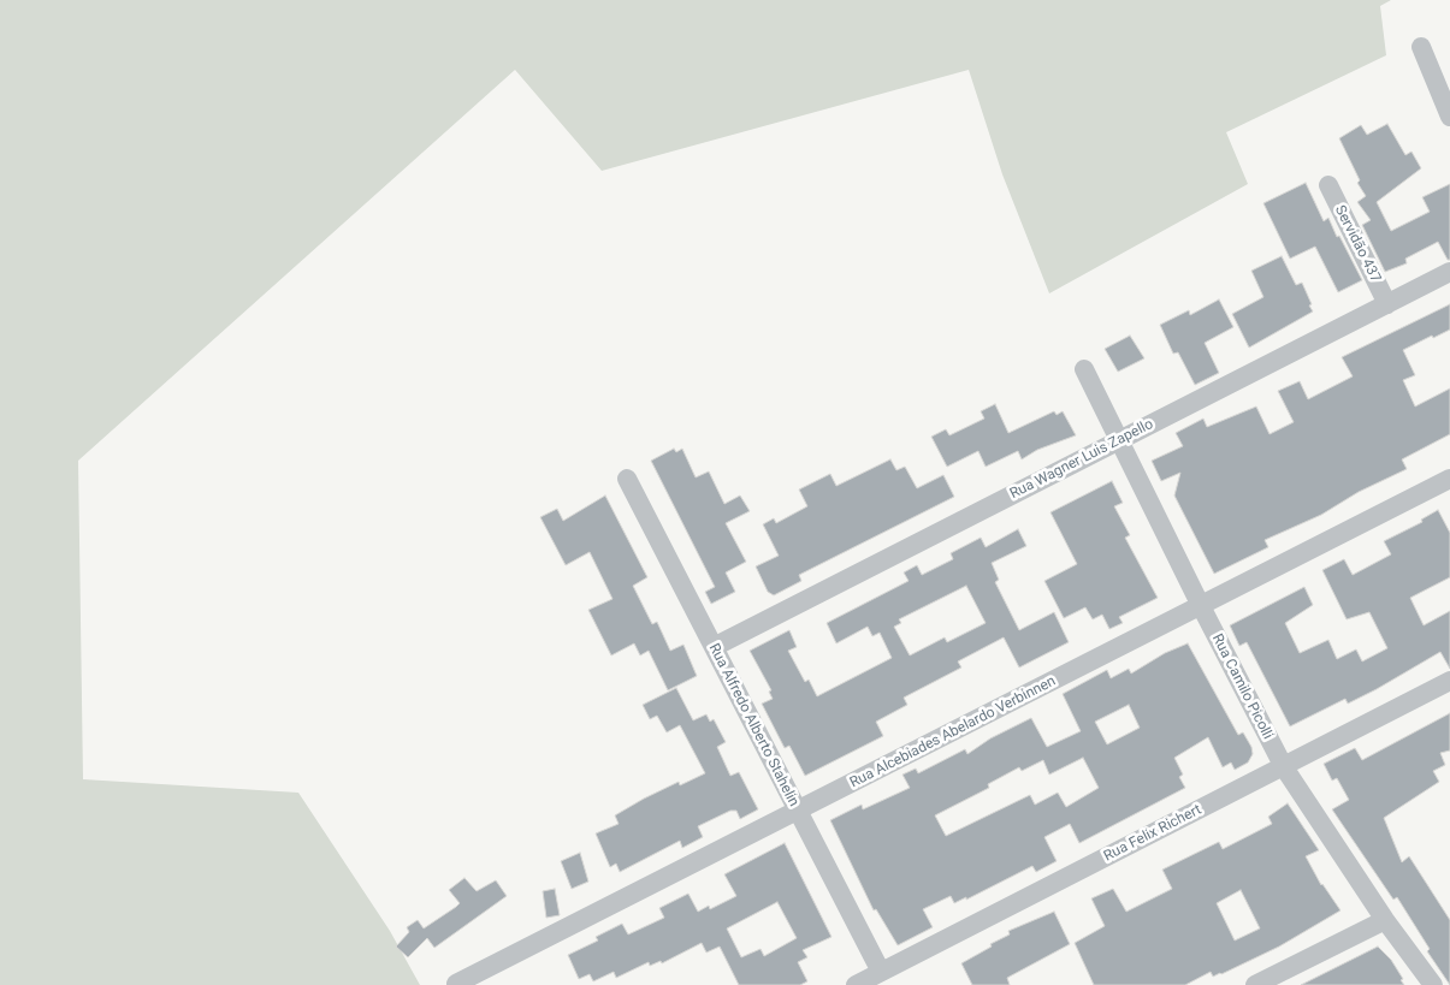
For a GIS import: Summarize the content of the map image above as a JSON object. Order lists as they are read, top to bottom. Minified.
{"streets":{"street":["Servidão 437","Rua Wagner Luis Zapello","Rua Camilo Picolli","Rua Alfredo Alberto Stahelin","Rua Alcebiades Abelardo Verbinnen","Rua Felix Richert"]},"crossings":[["Servidão 437","Rua Wagner Luis Zapello"],["Rua Wagner Luis Zapello","Rua Camilo Picolli"],["Rua Wagner Luis Zapello","Rua Alfredo Alberto Stahelin"],["Rua Camilo Picolli","Rua Alcebiades Abelardo Verbinnen"],["Rua Camilo Picolli","Rua Felix Richert"],["Rua Alfredo Alberto Stahelin","Rua Alcebiades Abelardo Verbinnen"],["Rua Alfredo Alberto Stahelin","Rua Felix Richert"]]}
